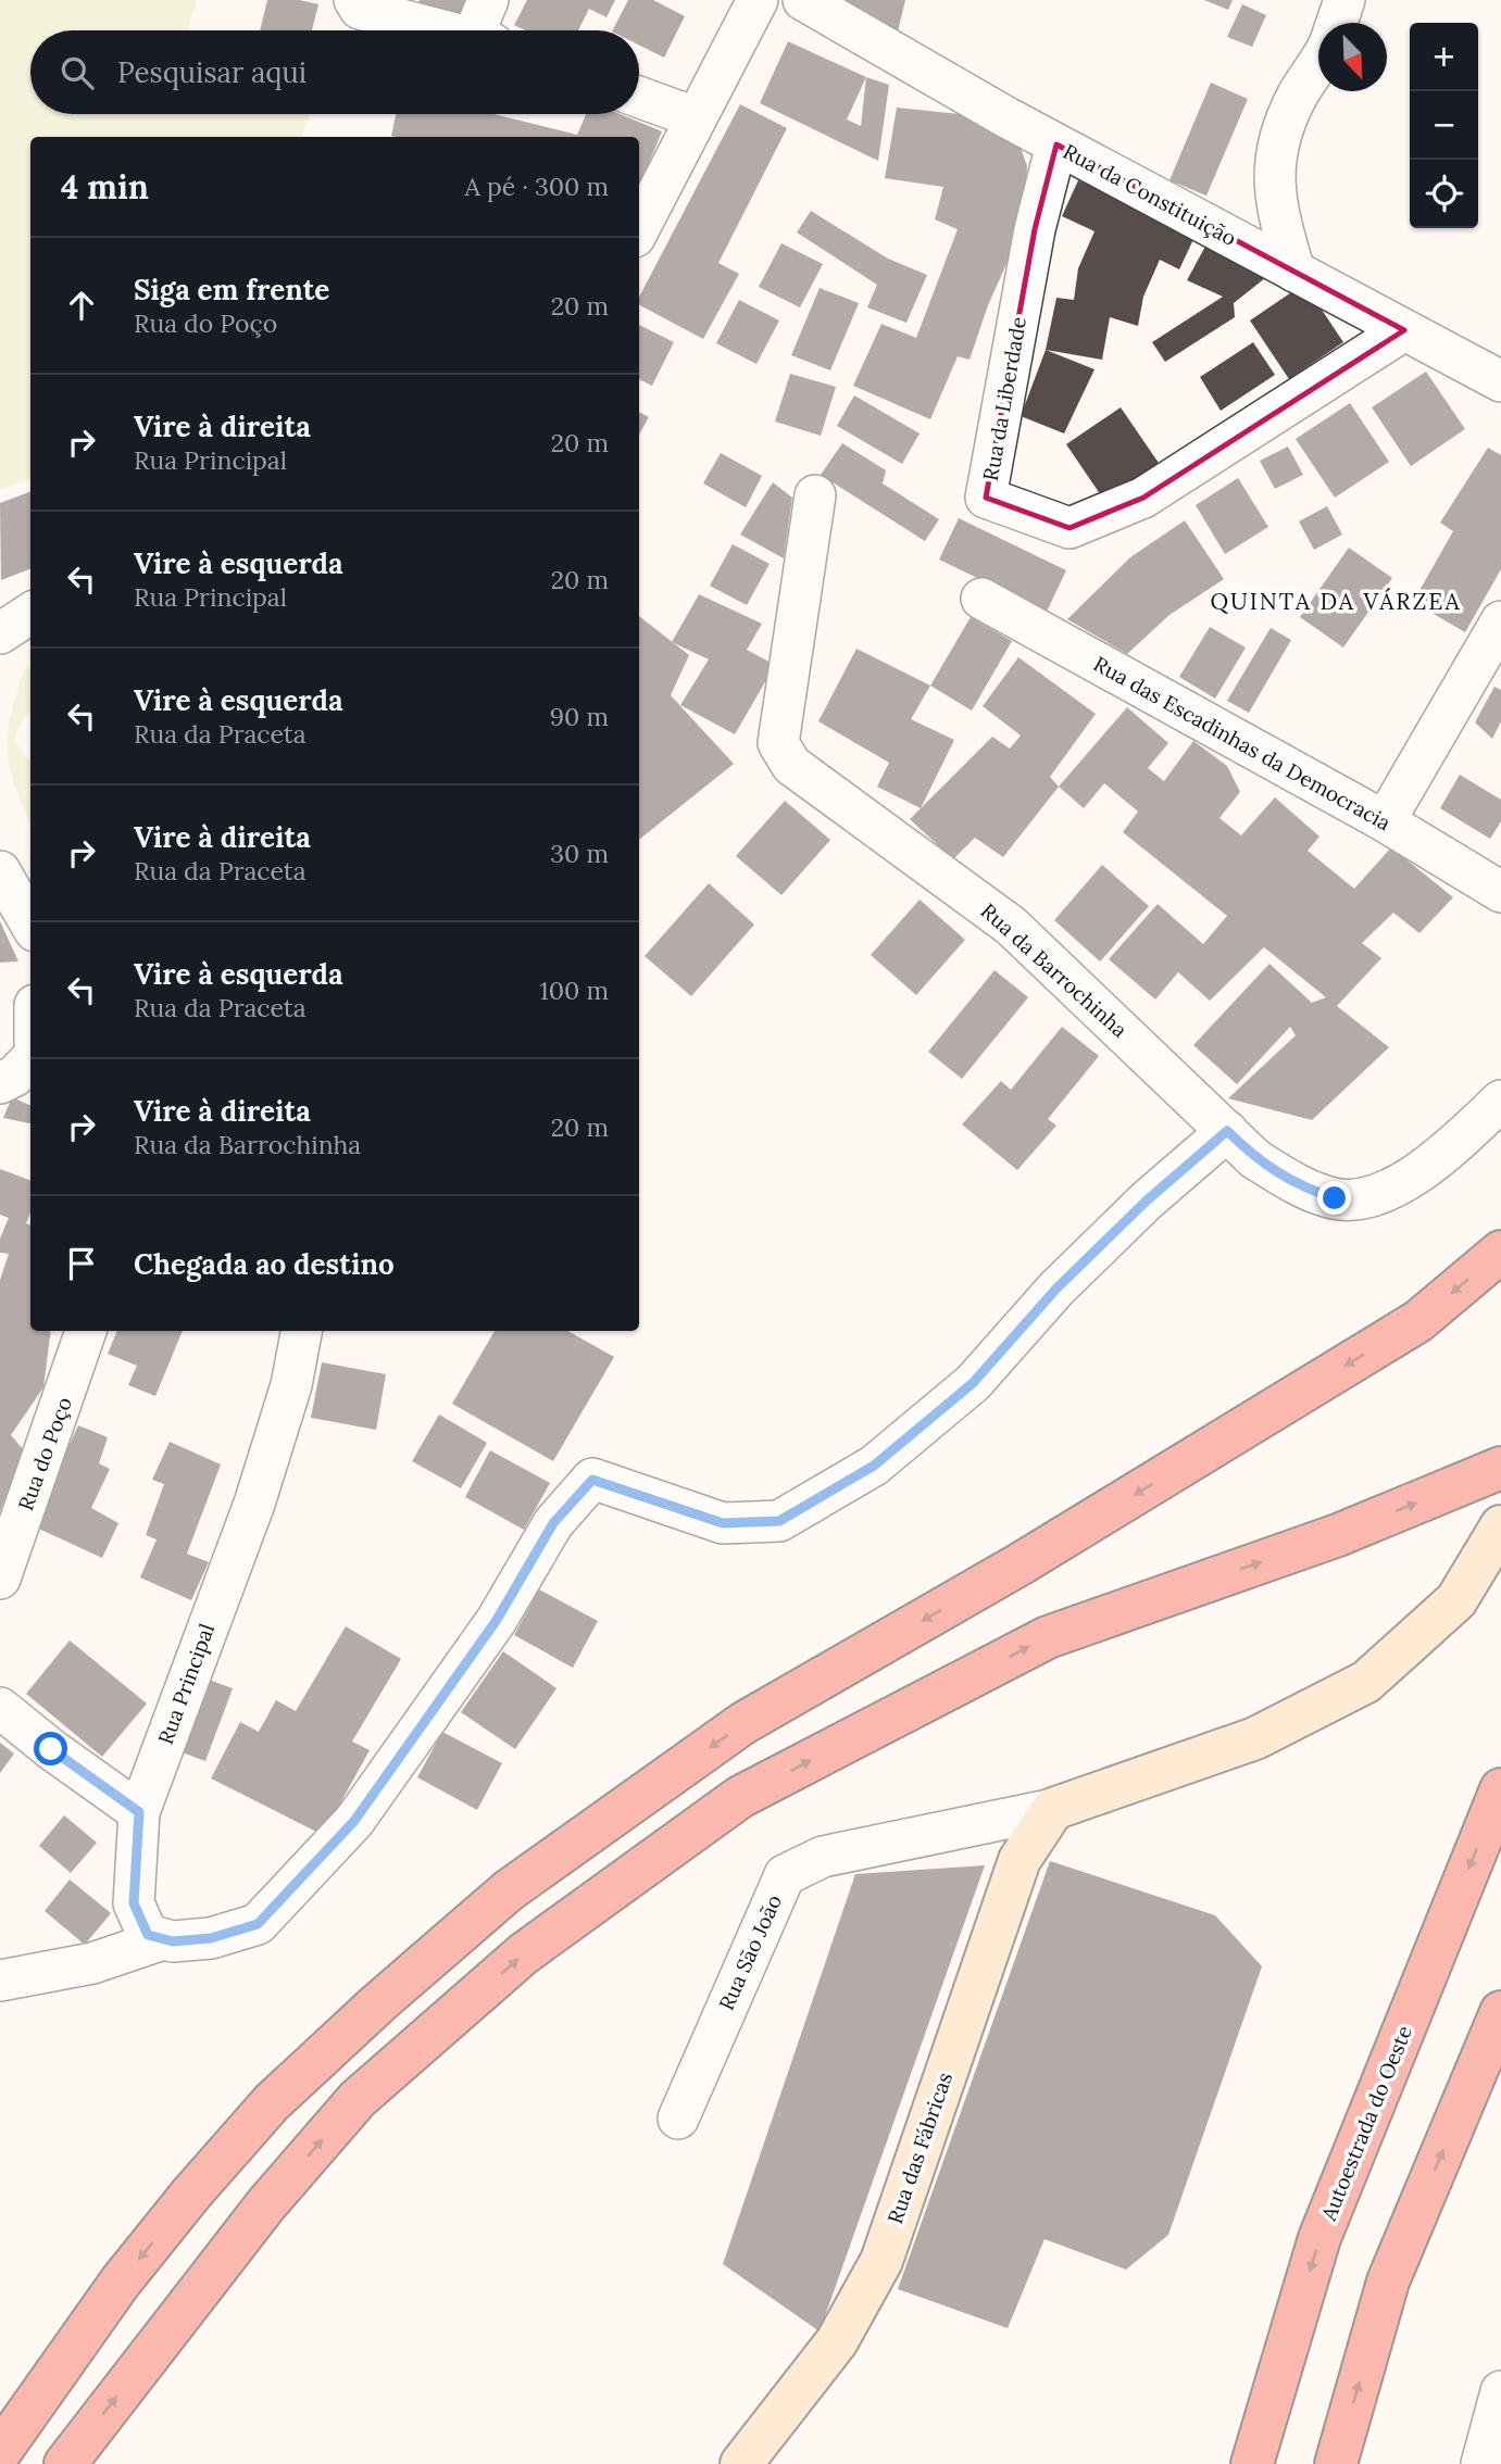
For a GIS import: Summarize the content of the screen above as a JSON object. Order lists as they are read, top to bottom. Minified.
{"streets":{"highway":["Autoestrada do Oeste"],"street":["Rua da Constituição","Rua da Liberdade","Rua das Escadinhas da Democracia","Rua da Barrochinha","Rua do Poço","Rua Principal","Rua São João","Rua das Fábricas"]},"crossings":[["Rua da Constituição","Rua da Liberdade"],["Rua São João","Rua das Fábricas"]],"districts":["QUINTA DA VÁRZEA"],"north":"bottom right","page":{"map_buttons":["+","−"],"search":"Pesquisar aqui","heading":["4 min","A pé · 300 m"],"list":[["Siga em frente","Rua do Poço","20 m"],["Vire à direita","Rua Principal","20 m"],["Vire à esquerda","Rua Principal","20 m"],["Vire à esquerda","Rua da Praceta","90 m"],["Vire à direita","Rua da Praceta","30 m"],["Vire à esquerda","Rua da Praceta","100 m"],["Vire à direita","Rua da Barrochinha","20 m"],"Chegada ao destino"]}}
